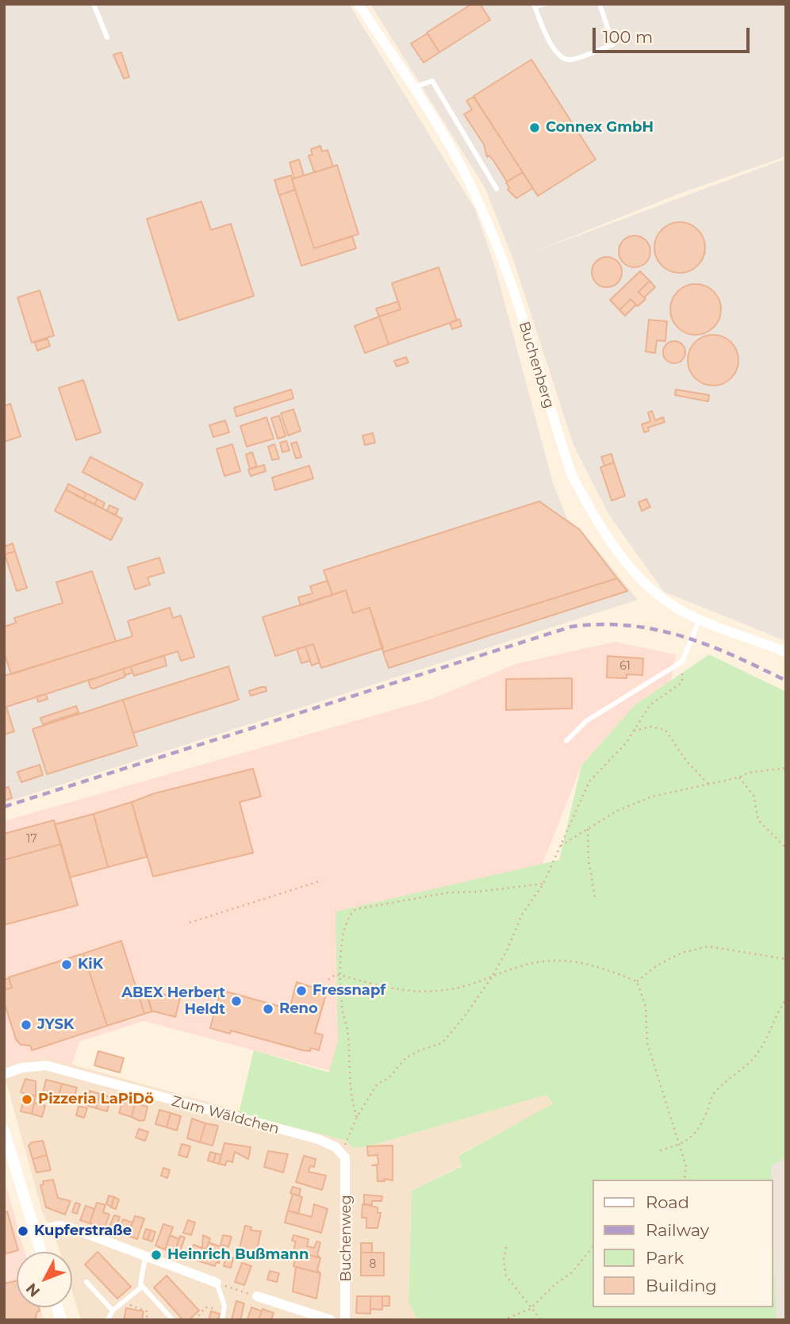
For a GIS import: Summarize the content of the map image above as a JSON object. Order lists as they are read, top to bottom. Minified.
{"streets":{"street":["Buchenberg","Zum Wäldchen","Buchenweg"]},"crossings":[["Zum Wäldchen","Buchenweg"]],"places":["Connex GmbH","KiK","Fressnapf","ABEX Herbert Heldt","Reno","JYSK","Pizzeria LaPiDö","Kupferstraße","Heinrich Bußmann"],"house_numbers":["61","17","8"],"legend":["Road","Railway","Park","Building"],"scale_bar":"100 m","north":"bottom left"}
